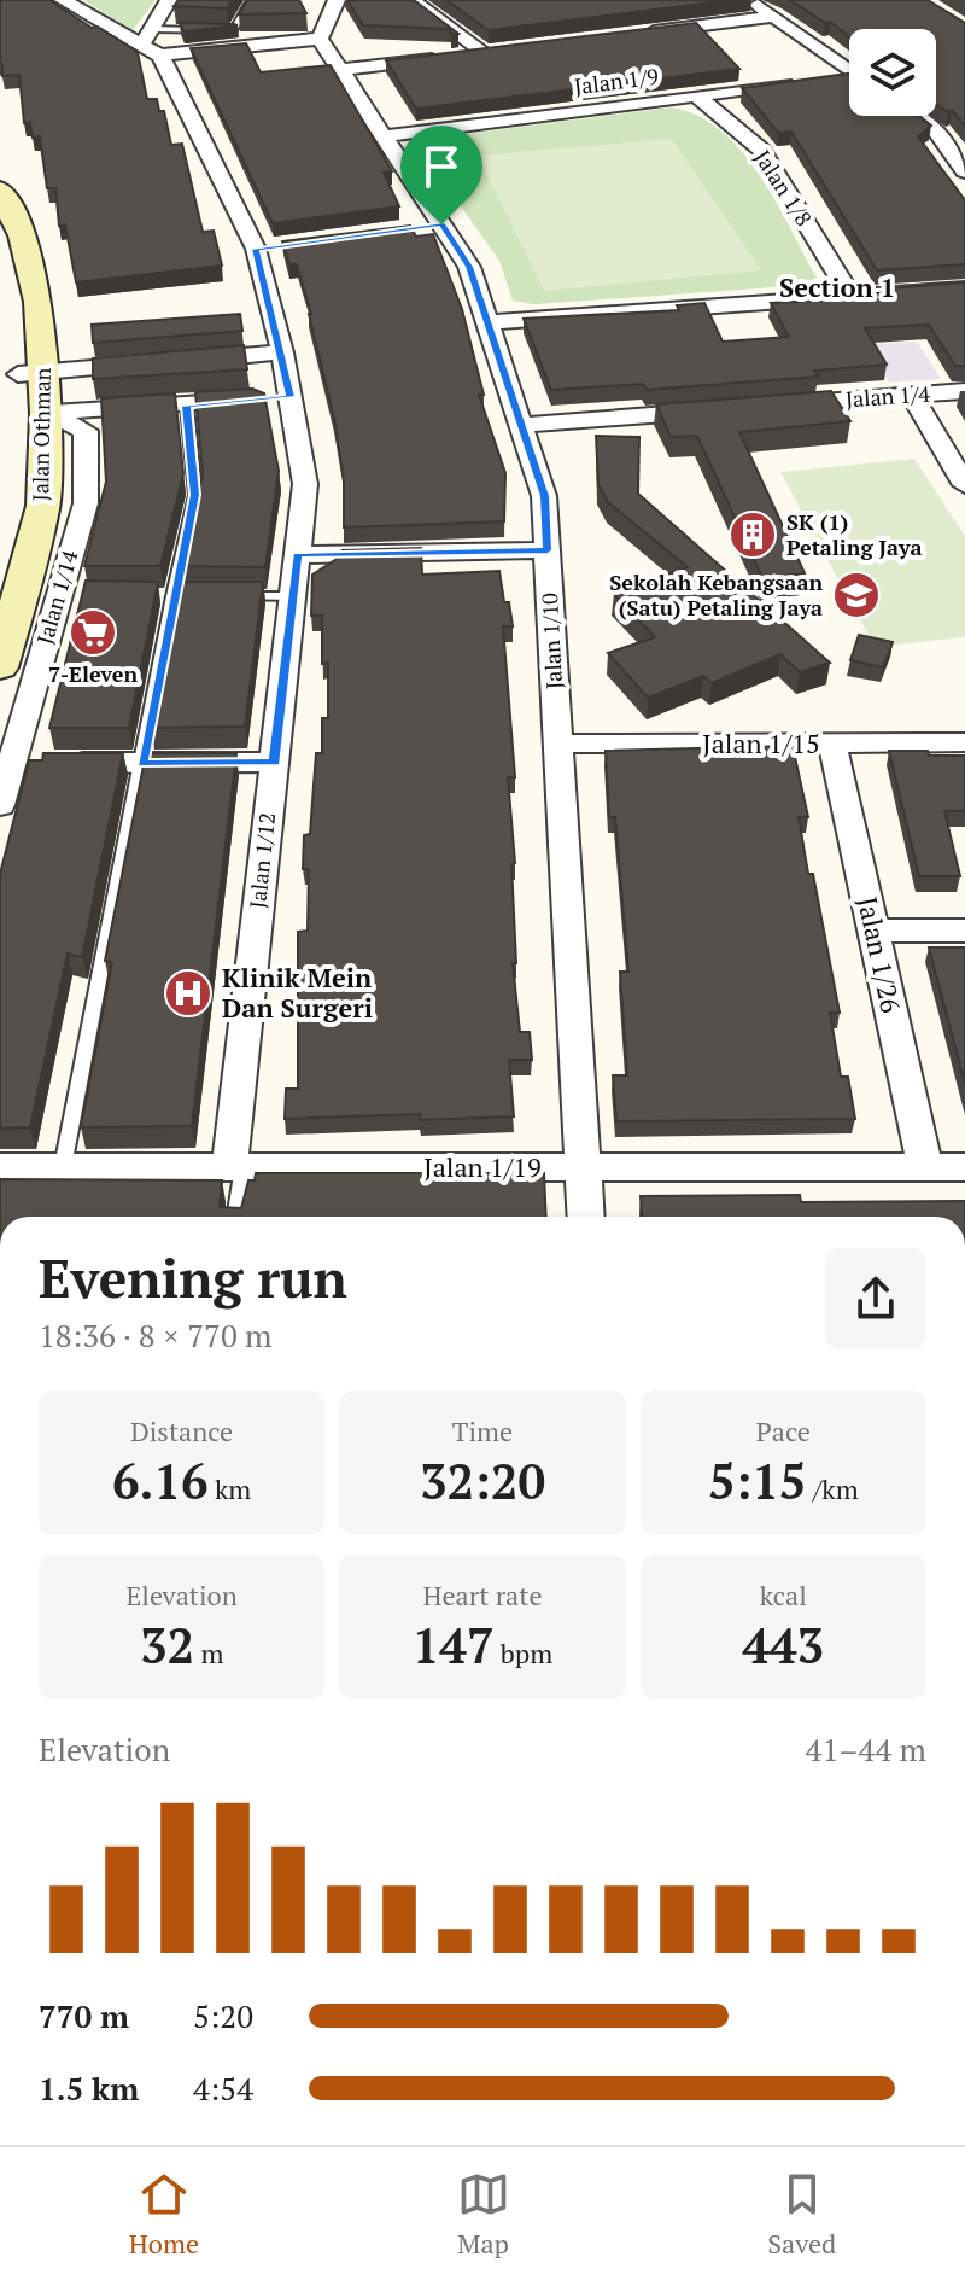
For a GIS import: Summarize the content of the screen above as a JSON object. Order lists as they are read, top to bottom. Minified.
{"streets":{"main road":["Jalan Othman"],"street":["Jalan 1/9","Jalan 1/8","Jalan 1/4","Jalan 1/14","Jalan 1/10","Jalan 1/15","Jalan 1/12","Jalan 1/26","Jalan 1/19"]},"crossings":[["Jalan 1/9","Jalan 1/8"],["Jalan 1/9","Jalan 1/10"],["Jalan Othman","Jalan 1/14"],["Jalan 1/10","Jalan 1/15"],["Jalan 1/10","Jalan 1/19"],["Jalan 1/15","Jalan 1/26"],["Jalan 1/12","Jalan 1/19"],["Jalan 1/26","Jalan 1/19"]],"districts":["Section 1"],"places":{"building":["SK (1) Petaling Jaya"],"school or university":["Sekolah Kebangsaan (Satu) Petaling Jaya"],"supermarket":["7-Eleven"],"hospital":["Klinik Mein Dan Surgeri"]},"page":{"heading":["Evening run","18:36 · 8 × 770 m"],"stats":[["Distance","6.16 km"],["Time","32:20"],["Pace","5:15 /km"],["Elevation","32 m"],["Heart rate","147 bpm"],["kcal","443"]],"chart":["Elevation","41–44 m"],"list":[{"name":"770 m","note":"5:20"},{"name":"1.5 km","note":"4:54"}],"tabs":["Home","Map","Saved"]}}
